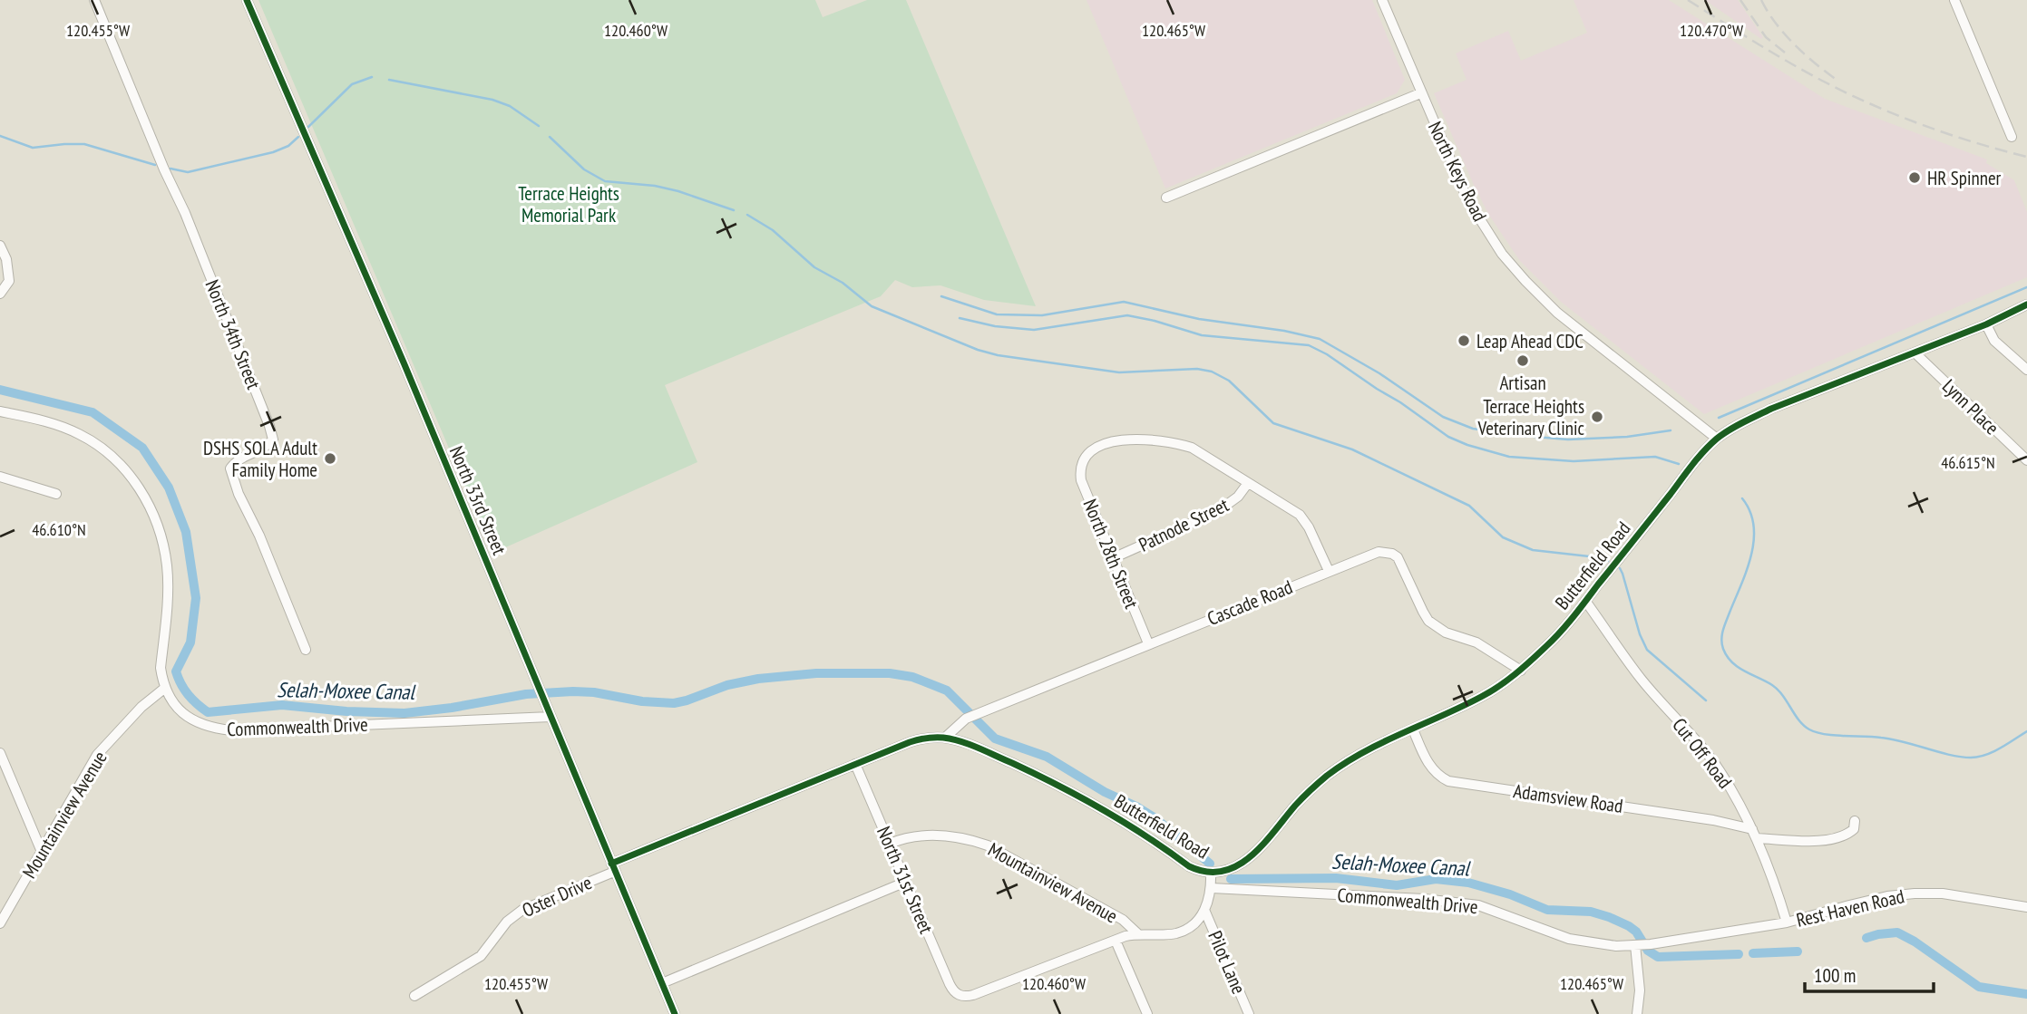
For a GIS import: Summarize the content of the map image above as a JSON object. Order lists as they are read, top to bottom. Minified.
{"streets":{"street":["North Keys Road","North 34th Street","Lynn Place","North 33rd Street","Patnode Street","North 28th Street","Butterfield Road","Cascade Road","Commonwealth Drive","Cut Off Road","Adamsview Road","Mountainview Avenue","North 31st Street","Oster Drive","Rest Haven Road","Pilot Lane"]},"crossings":[["North Keys Road","Butterfield Road"],["Lynn Place","Butterfield Road"],["North 33rd Street","Butterfield Road"],["North 33rd Street","Commonwealth Drive"],["North 33rd Street","Oster Drive"],["Patnode Street","North 28th Street"],["North 28th Street","Cascade Road"],["Butterfield Road","Cascade Road"],["Butterfield Road","Cut Off Road"],["Butterfield Road","Adamsview Road"],["Butterfield Road","North 31st Street"],["Butterfield Road","Oster Drive"],["Commonwealth Drive","Cut Off Road"],["Commonwealth Drive","Mountainview Avenue"],["Commonwealth Drive","Rest Haven Road"],["Cut Off Road","Adamsview Road"],["Cut Off Road","Rest Haven Road"],["Mountainview Avenue","North 31st Street"]],"water":["Selah-Moxee Canal"],"parks":["Terrace Heights Memorial Park"],"places":["HR Spinner","Leap Ahead CDC","Artisan","Terrace Heights Veterinary Clinic","DSHS SOLA Adult Family Home"],"scale_bar":"100 m","coordinates":["120.455°W","120.460°W","120.465°W","120.470°W","46.615°N","46.610°N"]}
